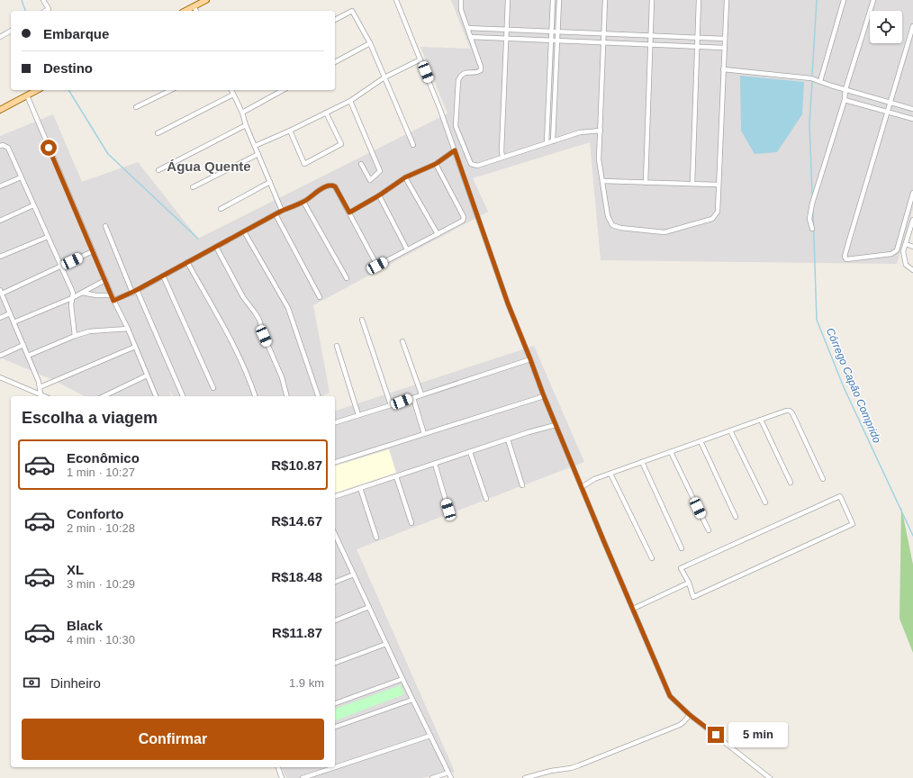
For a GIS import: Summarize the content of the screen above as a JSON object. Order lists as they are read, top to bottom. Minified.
{"districts":["Água Quente"],"water":["Córrego Capão Comprido"],"page":{"banner":["Embarque","Destino"],"heading":"Escolha a viagem","list":[{"name":"Econômico","note":"1 min · 10:27","value":"R$10.87"},{"name":"Conforto","note":"2 min · 10:28","value":"R$14.67"},{"name":"XL","note":"3 min · 10:29","value":"R$18.48"},{"name":"Black","note":"4 min · 10:30","value":"R$11.87"}],"pay":["Dinheiro","1.9 km"],"buttons":"Confirmar","bubble":"5 min"}}
